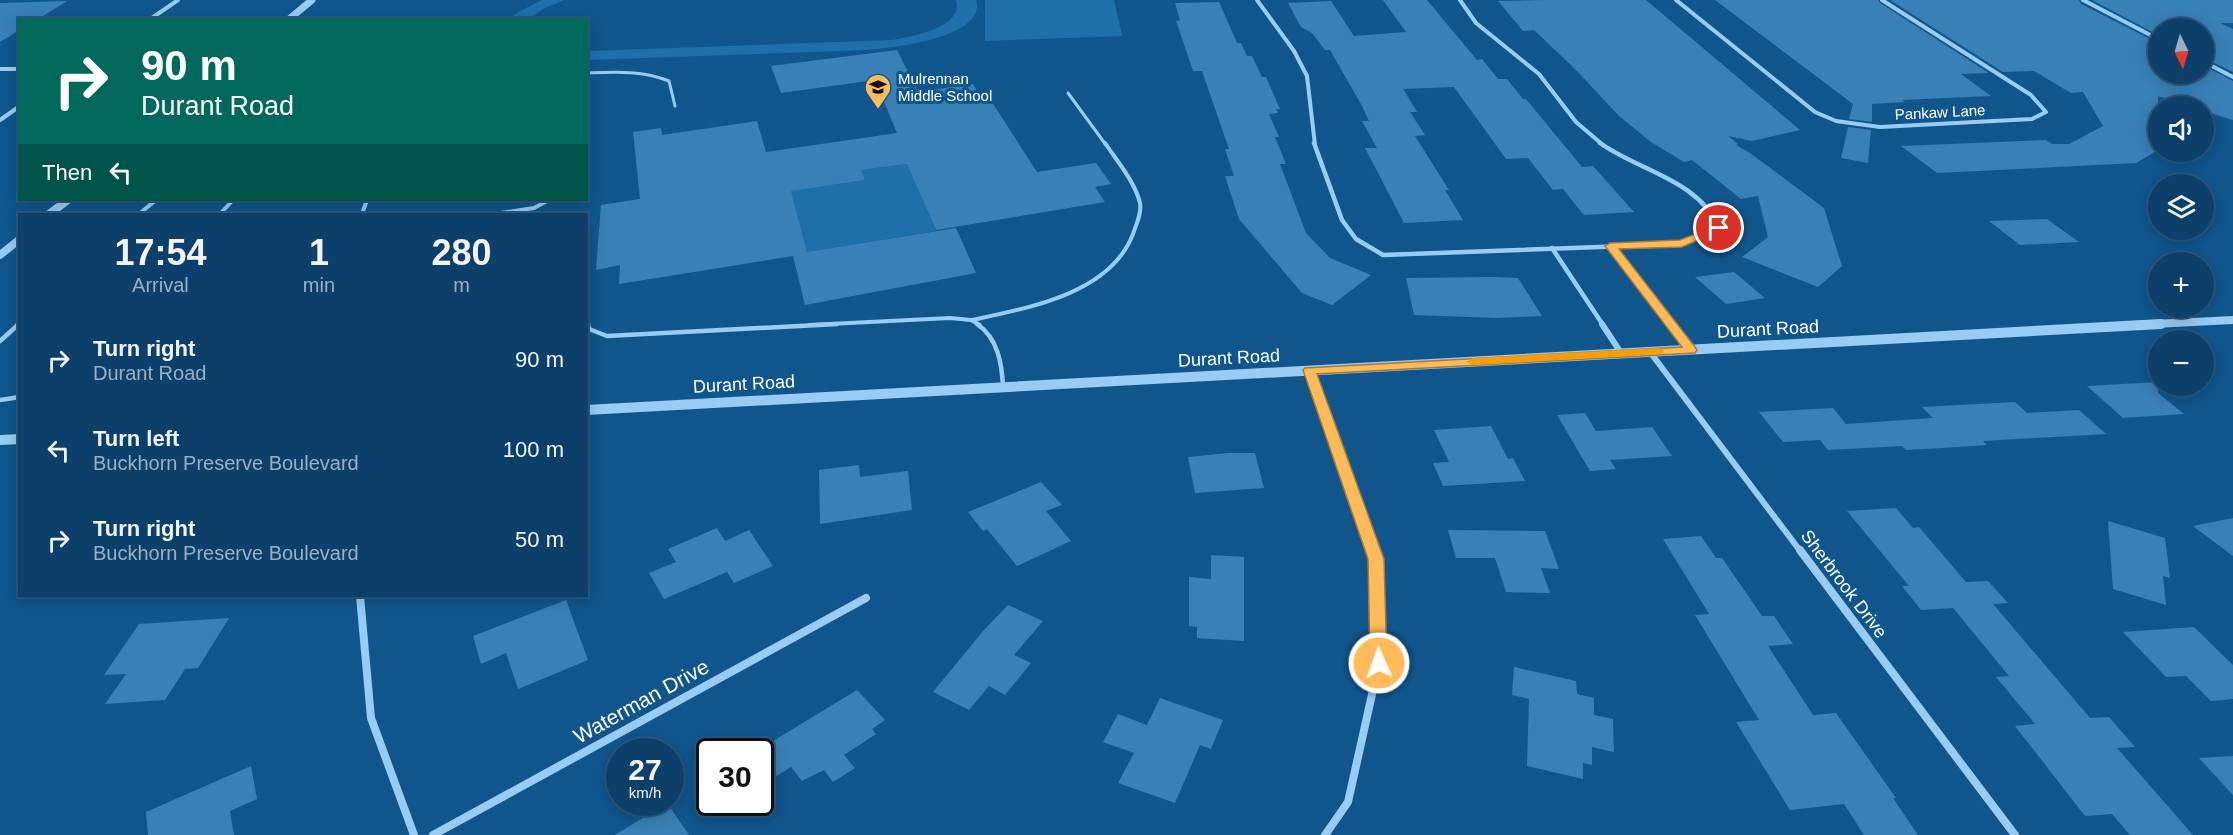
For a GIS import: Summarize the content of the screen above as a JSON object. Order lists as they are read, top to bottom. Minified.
{"streets":{"street":["Pankaw Lane","Durant Road","Sherbrook Drive","Waterman Drive"]},"crossings":[["Durant Road","Sherbrook Drive"]],"places":{"school or university":["Mulrennan Middle School"]},"north":"bottom","page":{"map_buttons":["+","−"],"turn":["90 m","Durant Road"],"then":"Then","eta":["17:54","Arrival","1","min","280","m"],"list":[{"name":"Turn right","note":"Durant Road","value":"90 m"},{"name":"Turn left","note":"Buckhorn Preserve Boulevard","value":"100 m"},{"name":"Turn right","note":"Buckhorn Preserve Boulevard","value":"50 m"}],"speed":"27 km/h","limit":"30"}}
